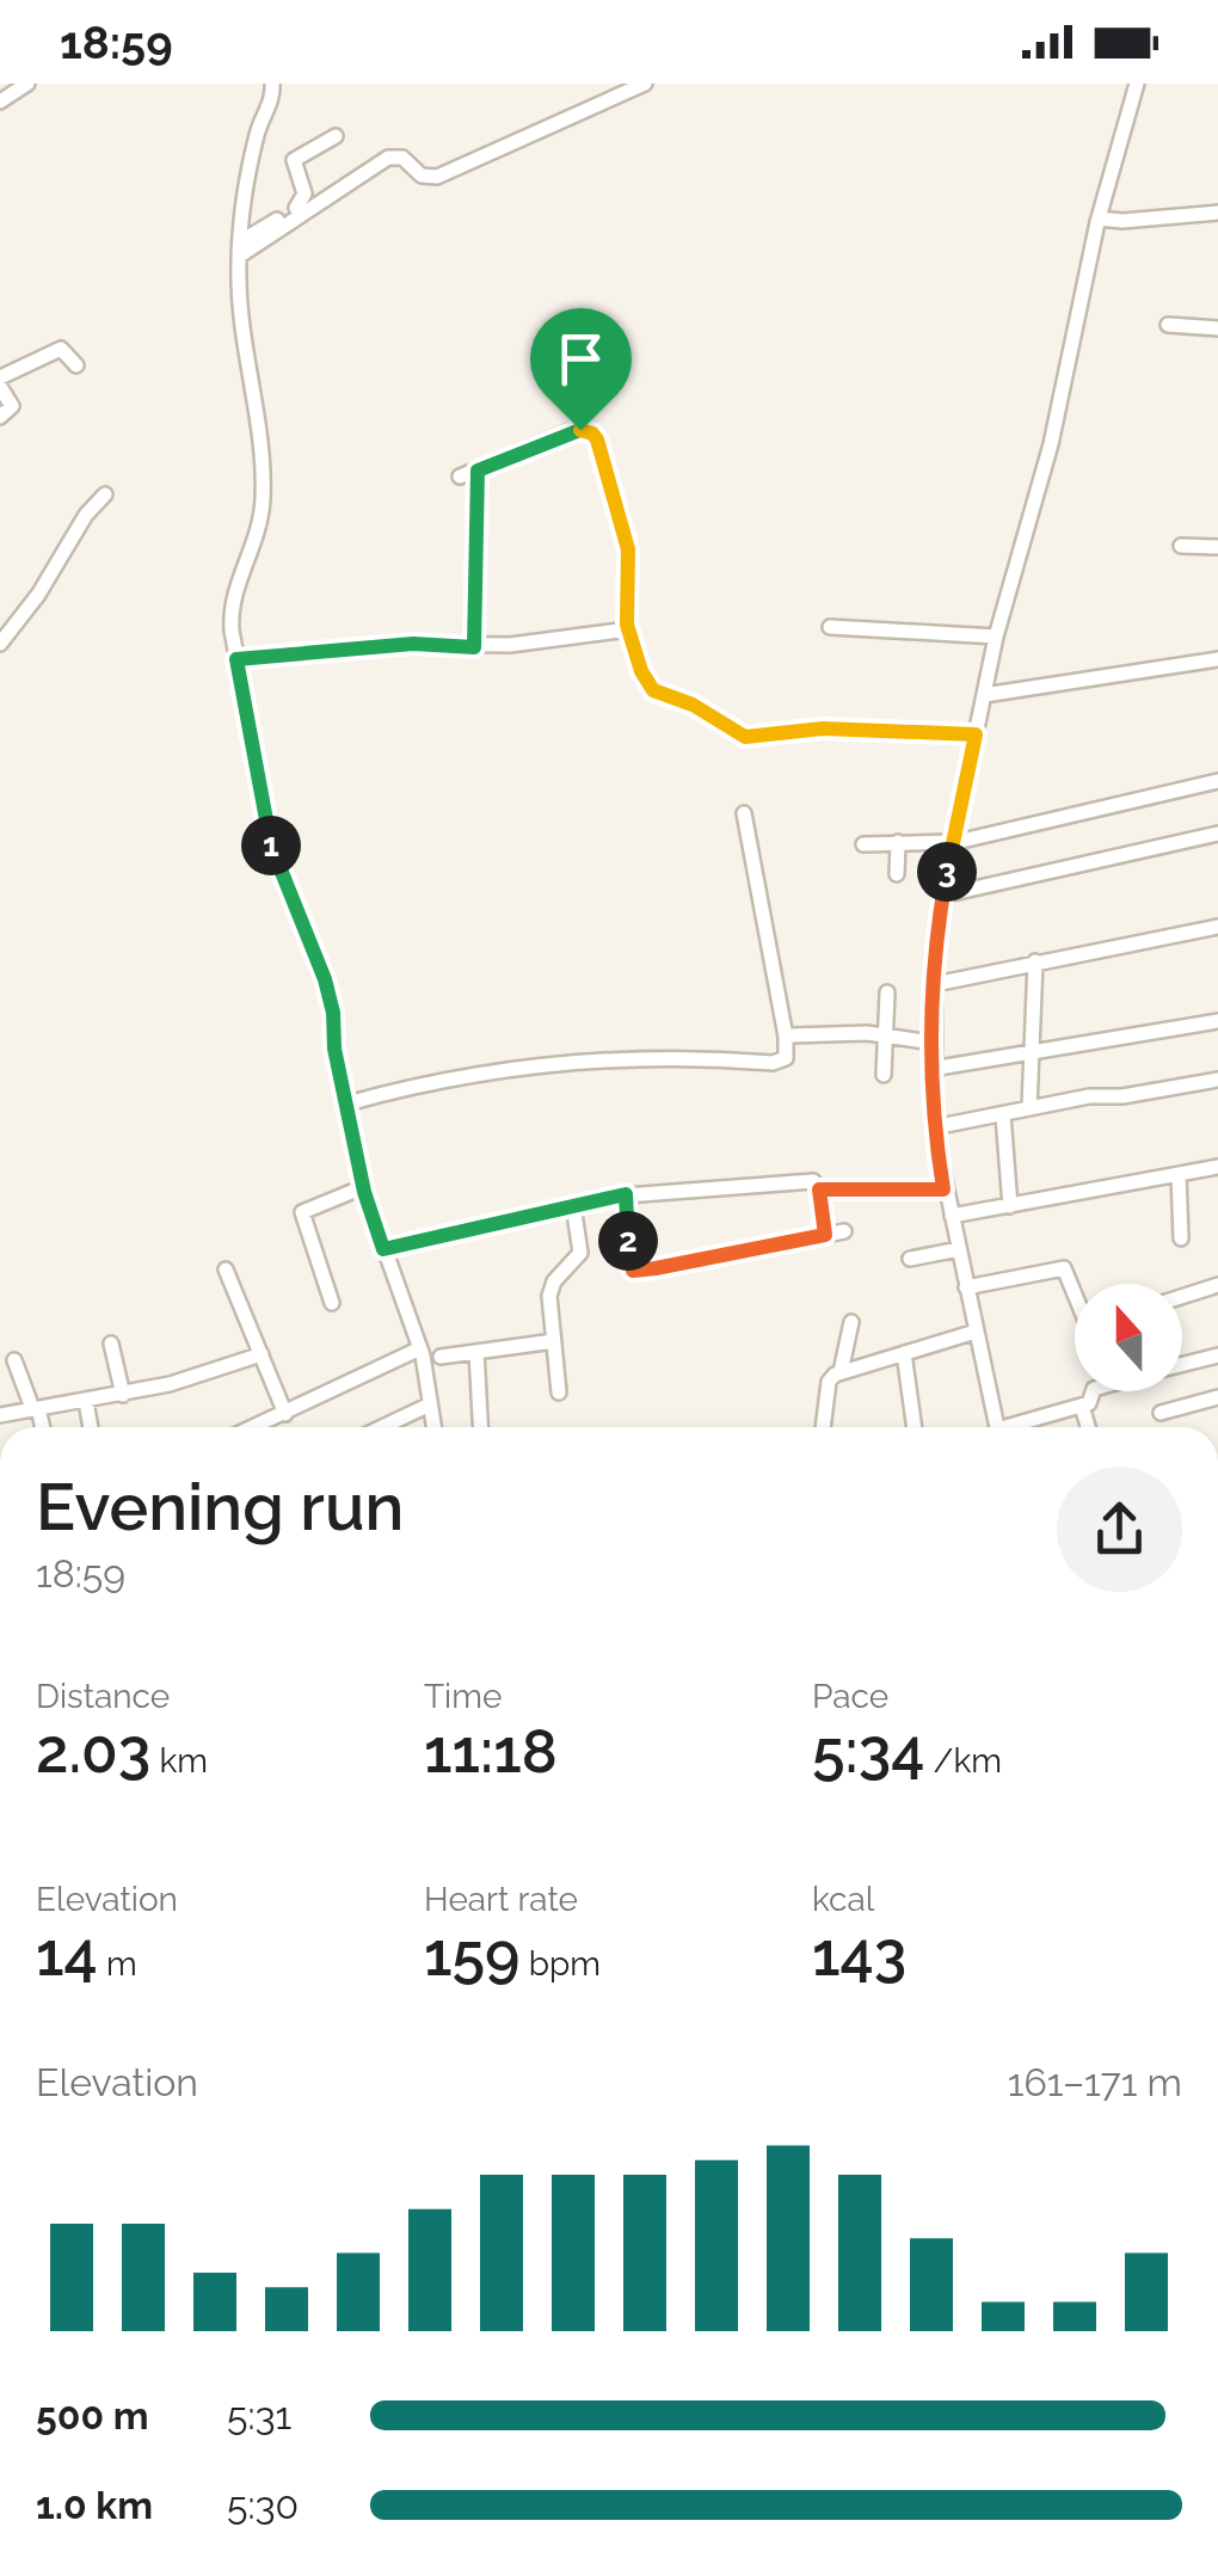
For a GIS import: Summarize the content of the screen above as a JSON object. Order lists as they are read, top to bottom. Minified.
{"north":"top","page":{"status":"18:59","pins":["1","3","2"],"heading":["Evening run","18:59"],"stats":[["Distance","2.03 km"],["Time","11:18"],["Pace","5:34 /km"],["Elevation","14 m"],["Heart rate","159 bpm"],["kcal","143"]],"chart":["Elevation","161–171 m"],"list":[{"name":"500 m","note":"5:31"},{"name":"1.0 km","note":"5:30"}]}}
